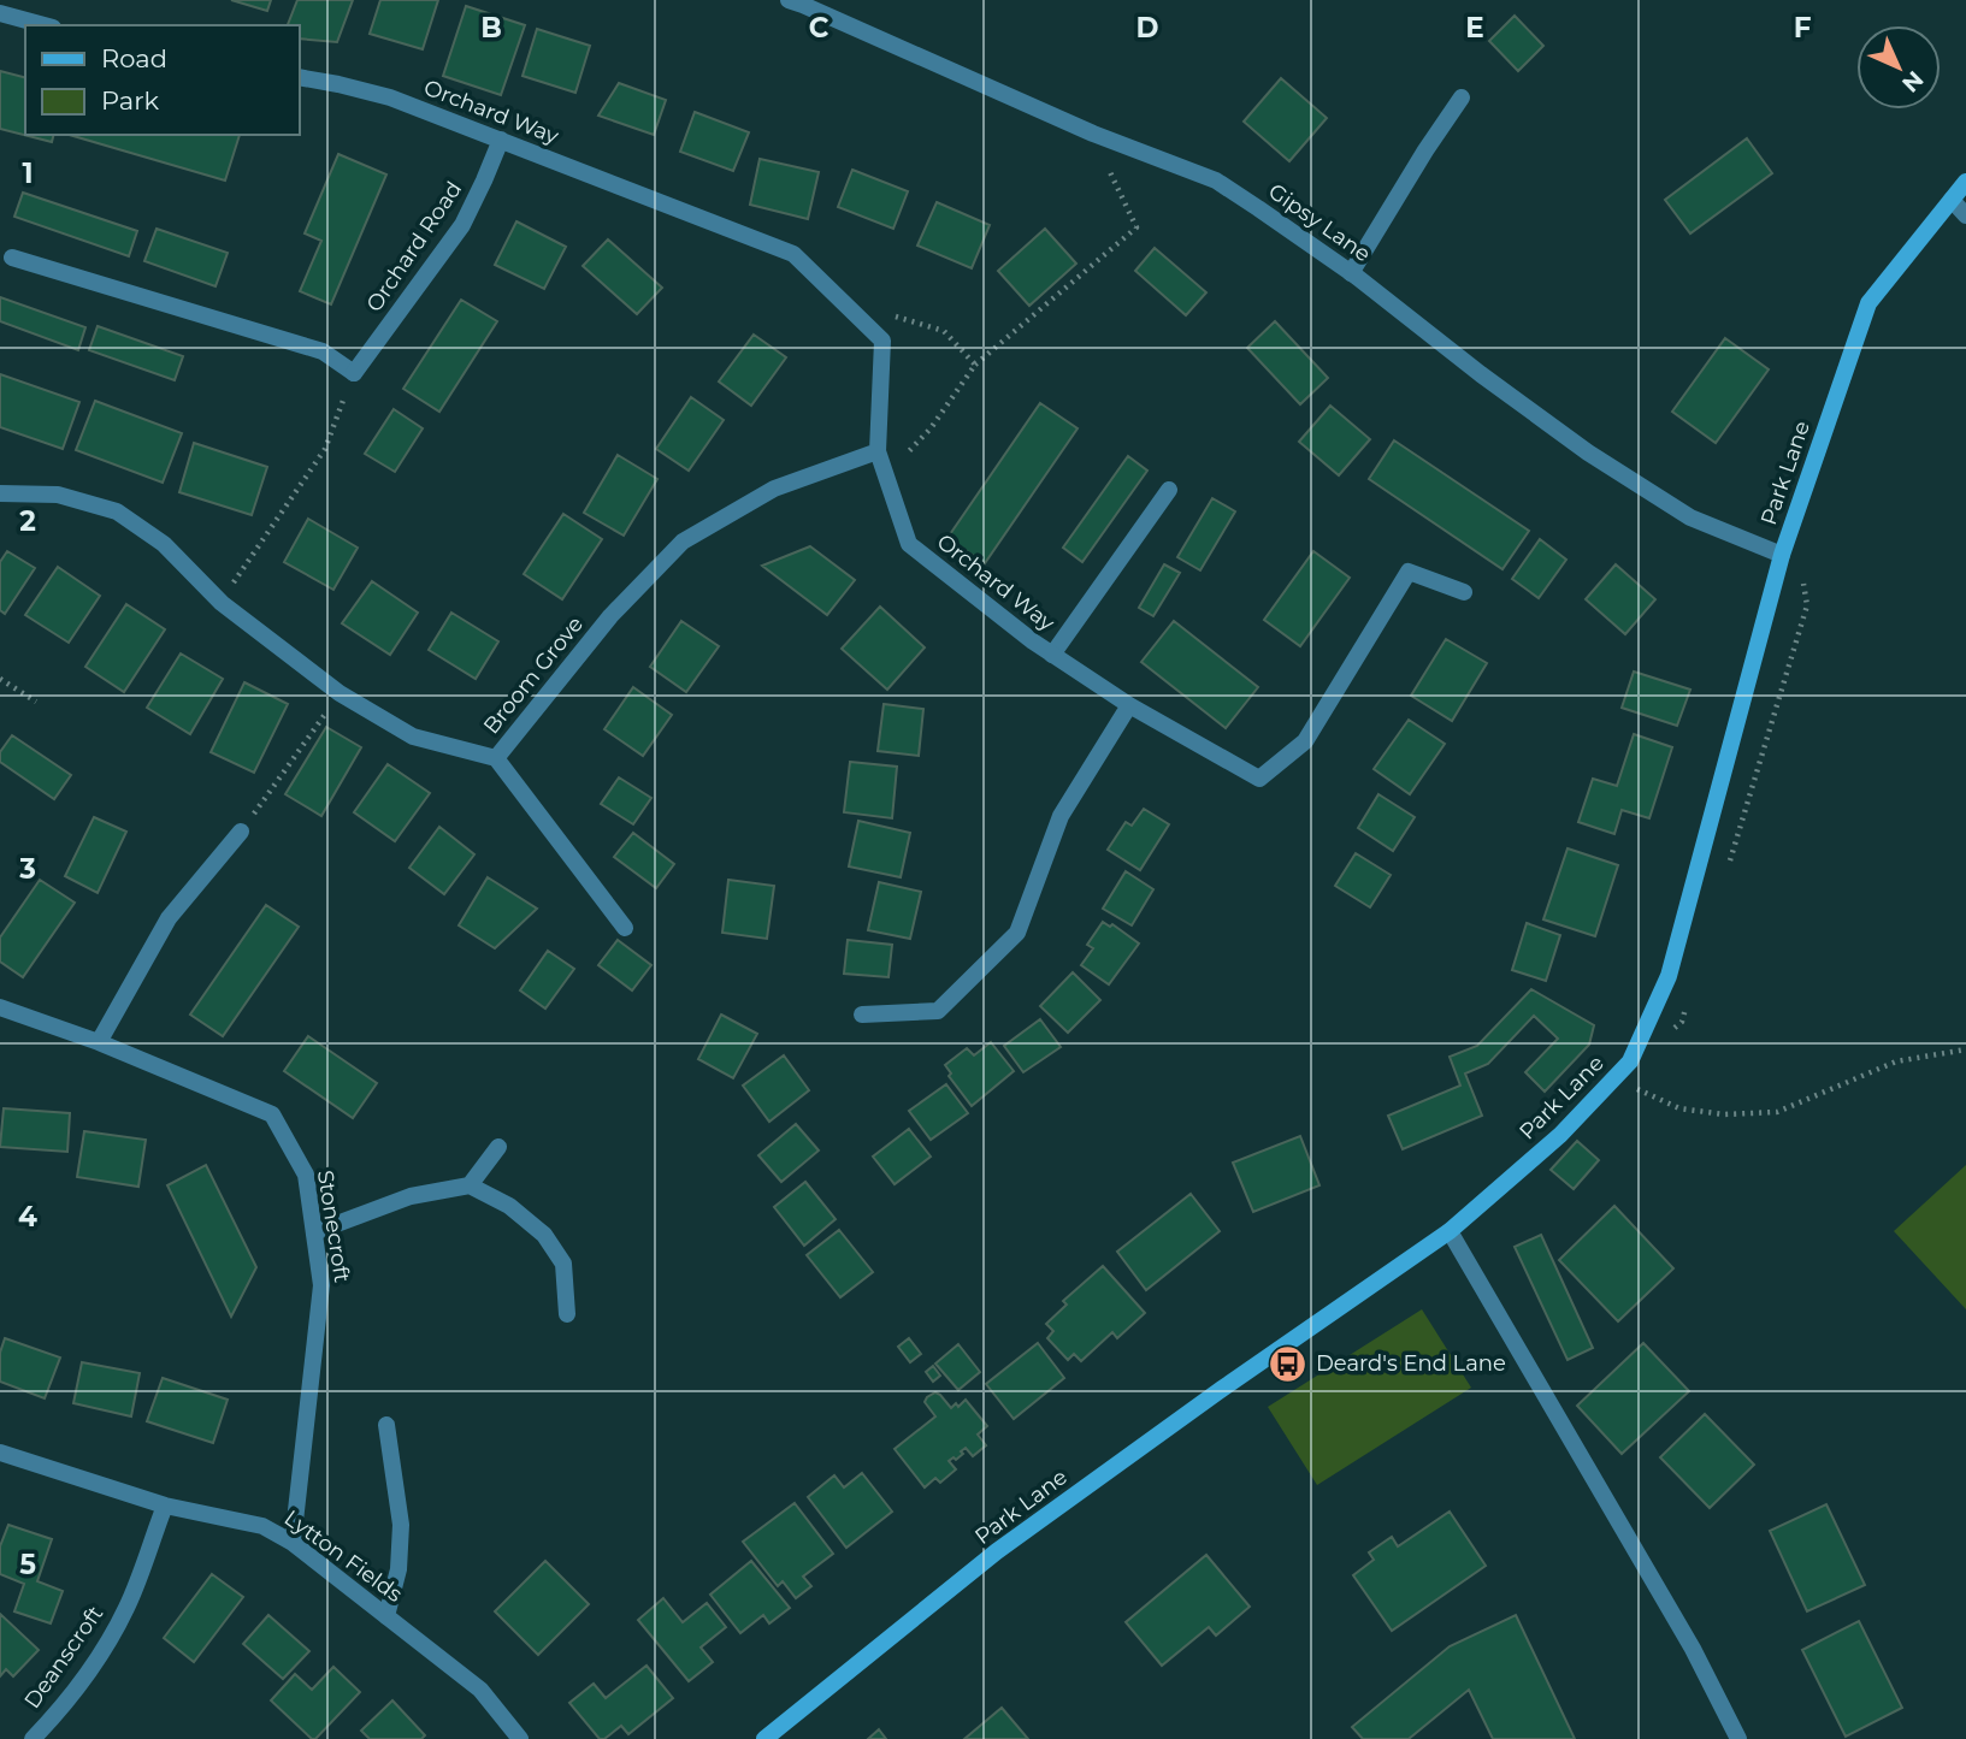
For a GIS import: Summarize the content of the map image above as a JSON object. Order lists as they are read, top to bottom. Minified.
{"streets":{"street":["Orchard Way","Gipsy Lane","Orchard Road","Park Lane","Broom Grove","Stonecroft","Lytton Fields","Deanscroft"]},"crossings":[["Orchard Way","Orchard Road"],["Orchard Way","Broom Grove"],["Gipsy Lane","Park Lane"],["Stonecroft","Lytton Fields"],["Lytton Fields","Deanscroft"]],"places":{"bus stop":["Deard's End Lane"]},"legend":["Road","Park"],"north":"bottom right","grid":{"columns":["B","C","D","E","F"],"rows":["1","2","3","4","5"]}}
